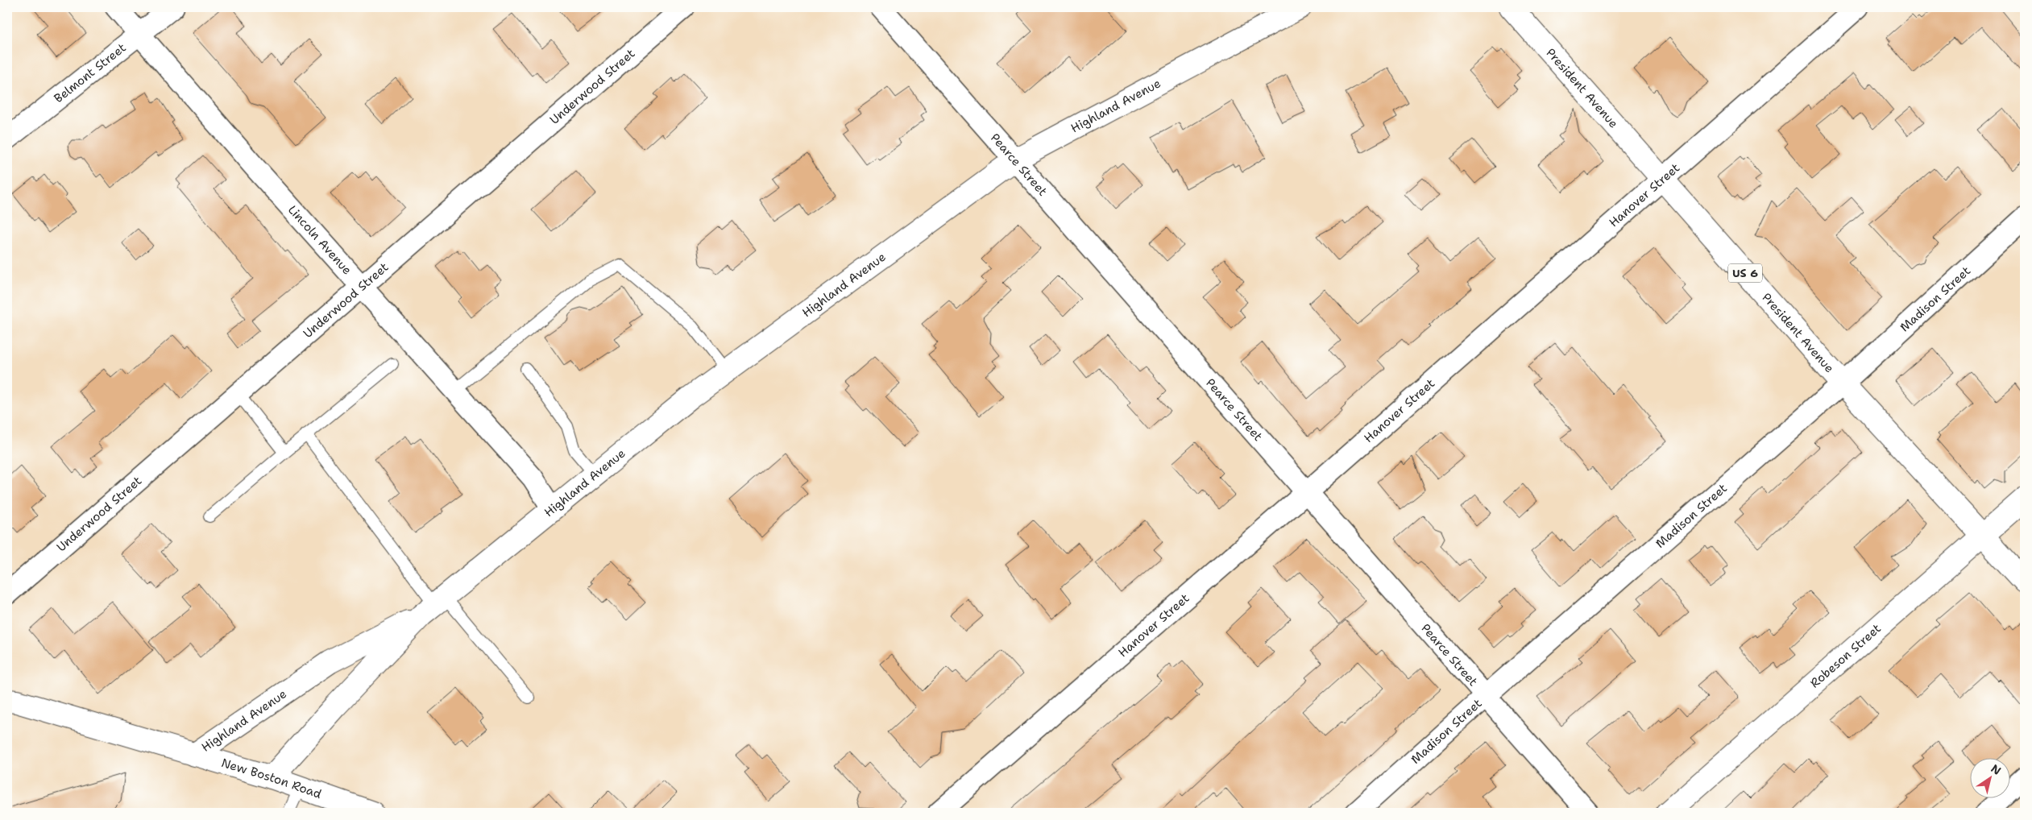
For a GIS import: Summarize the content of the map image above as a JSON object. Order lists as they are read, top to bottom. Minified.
{"streets":{"street":["Belmont Street","Underwood Street","President Avenue","Highland Avenue","Pearce Street","Hanover Street","Lincoln Avenue","US 6","Madison Street","Robeson Street","New Boston Road"]},"crossings":[["Belmont Street","Lincoln Avenue"],["Underwood Street","Lincoln Avenue"],["President Avenue","Hanover Street"],["President Avenue","Madison Street"],["President Avenue","Robeson Street"],["Highland Avenue","Pearce Street"],["Highland Avenue","Lincoln Avenue"],["Highland Avenue","New Boston Road"],["Pearce Street","Hanover Street"],["Pearce Street","Madison Street"]],"north":"top right"}
